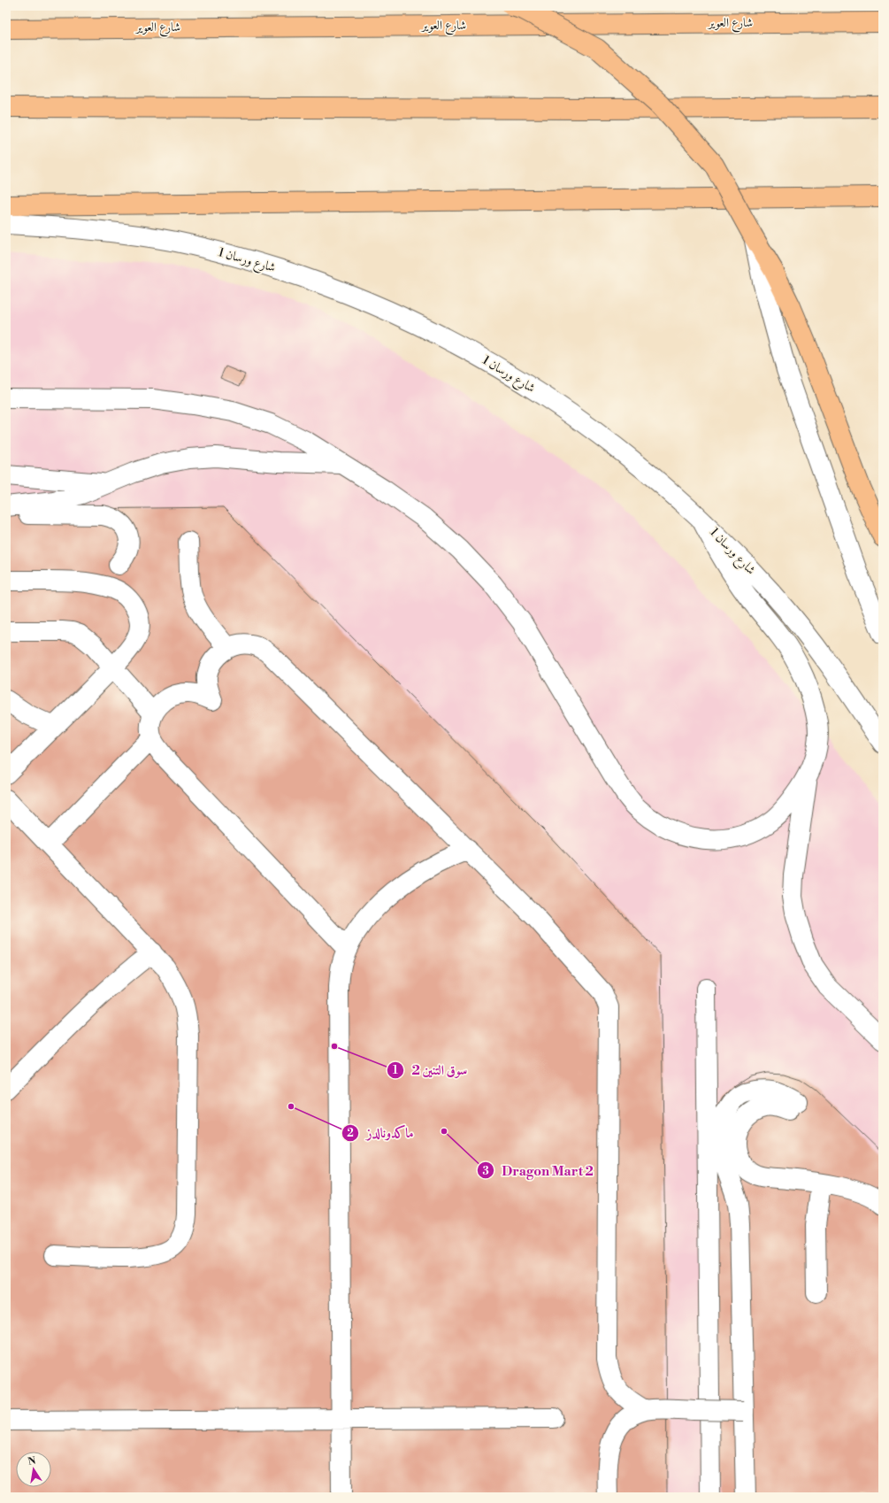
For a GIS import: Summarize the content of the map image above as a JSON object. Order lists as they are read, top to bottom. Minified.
{"streets":{"main road":["شارع العوير"],"street":["شارع ورسان 1"]},"places":["سوق التنين 2","ماكدونالدز","Dragon Mart 2"],"north":"top"}
